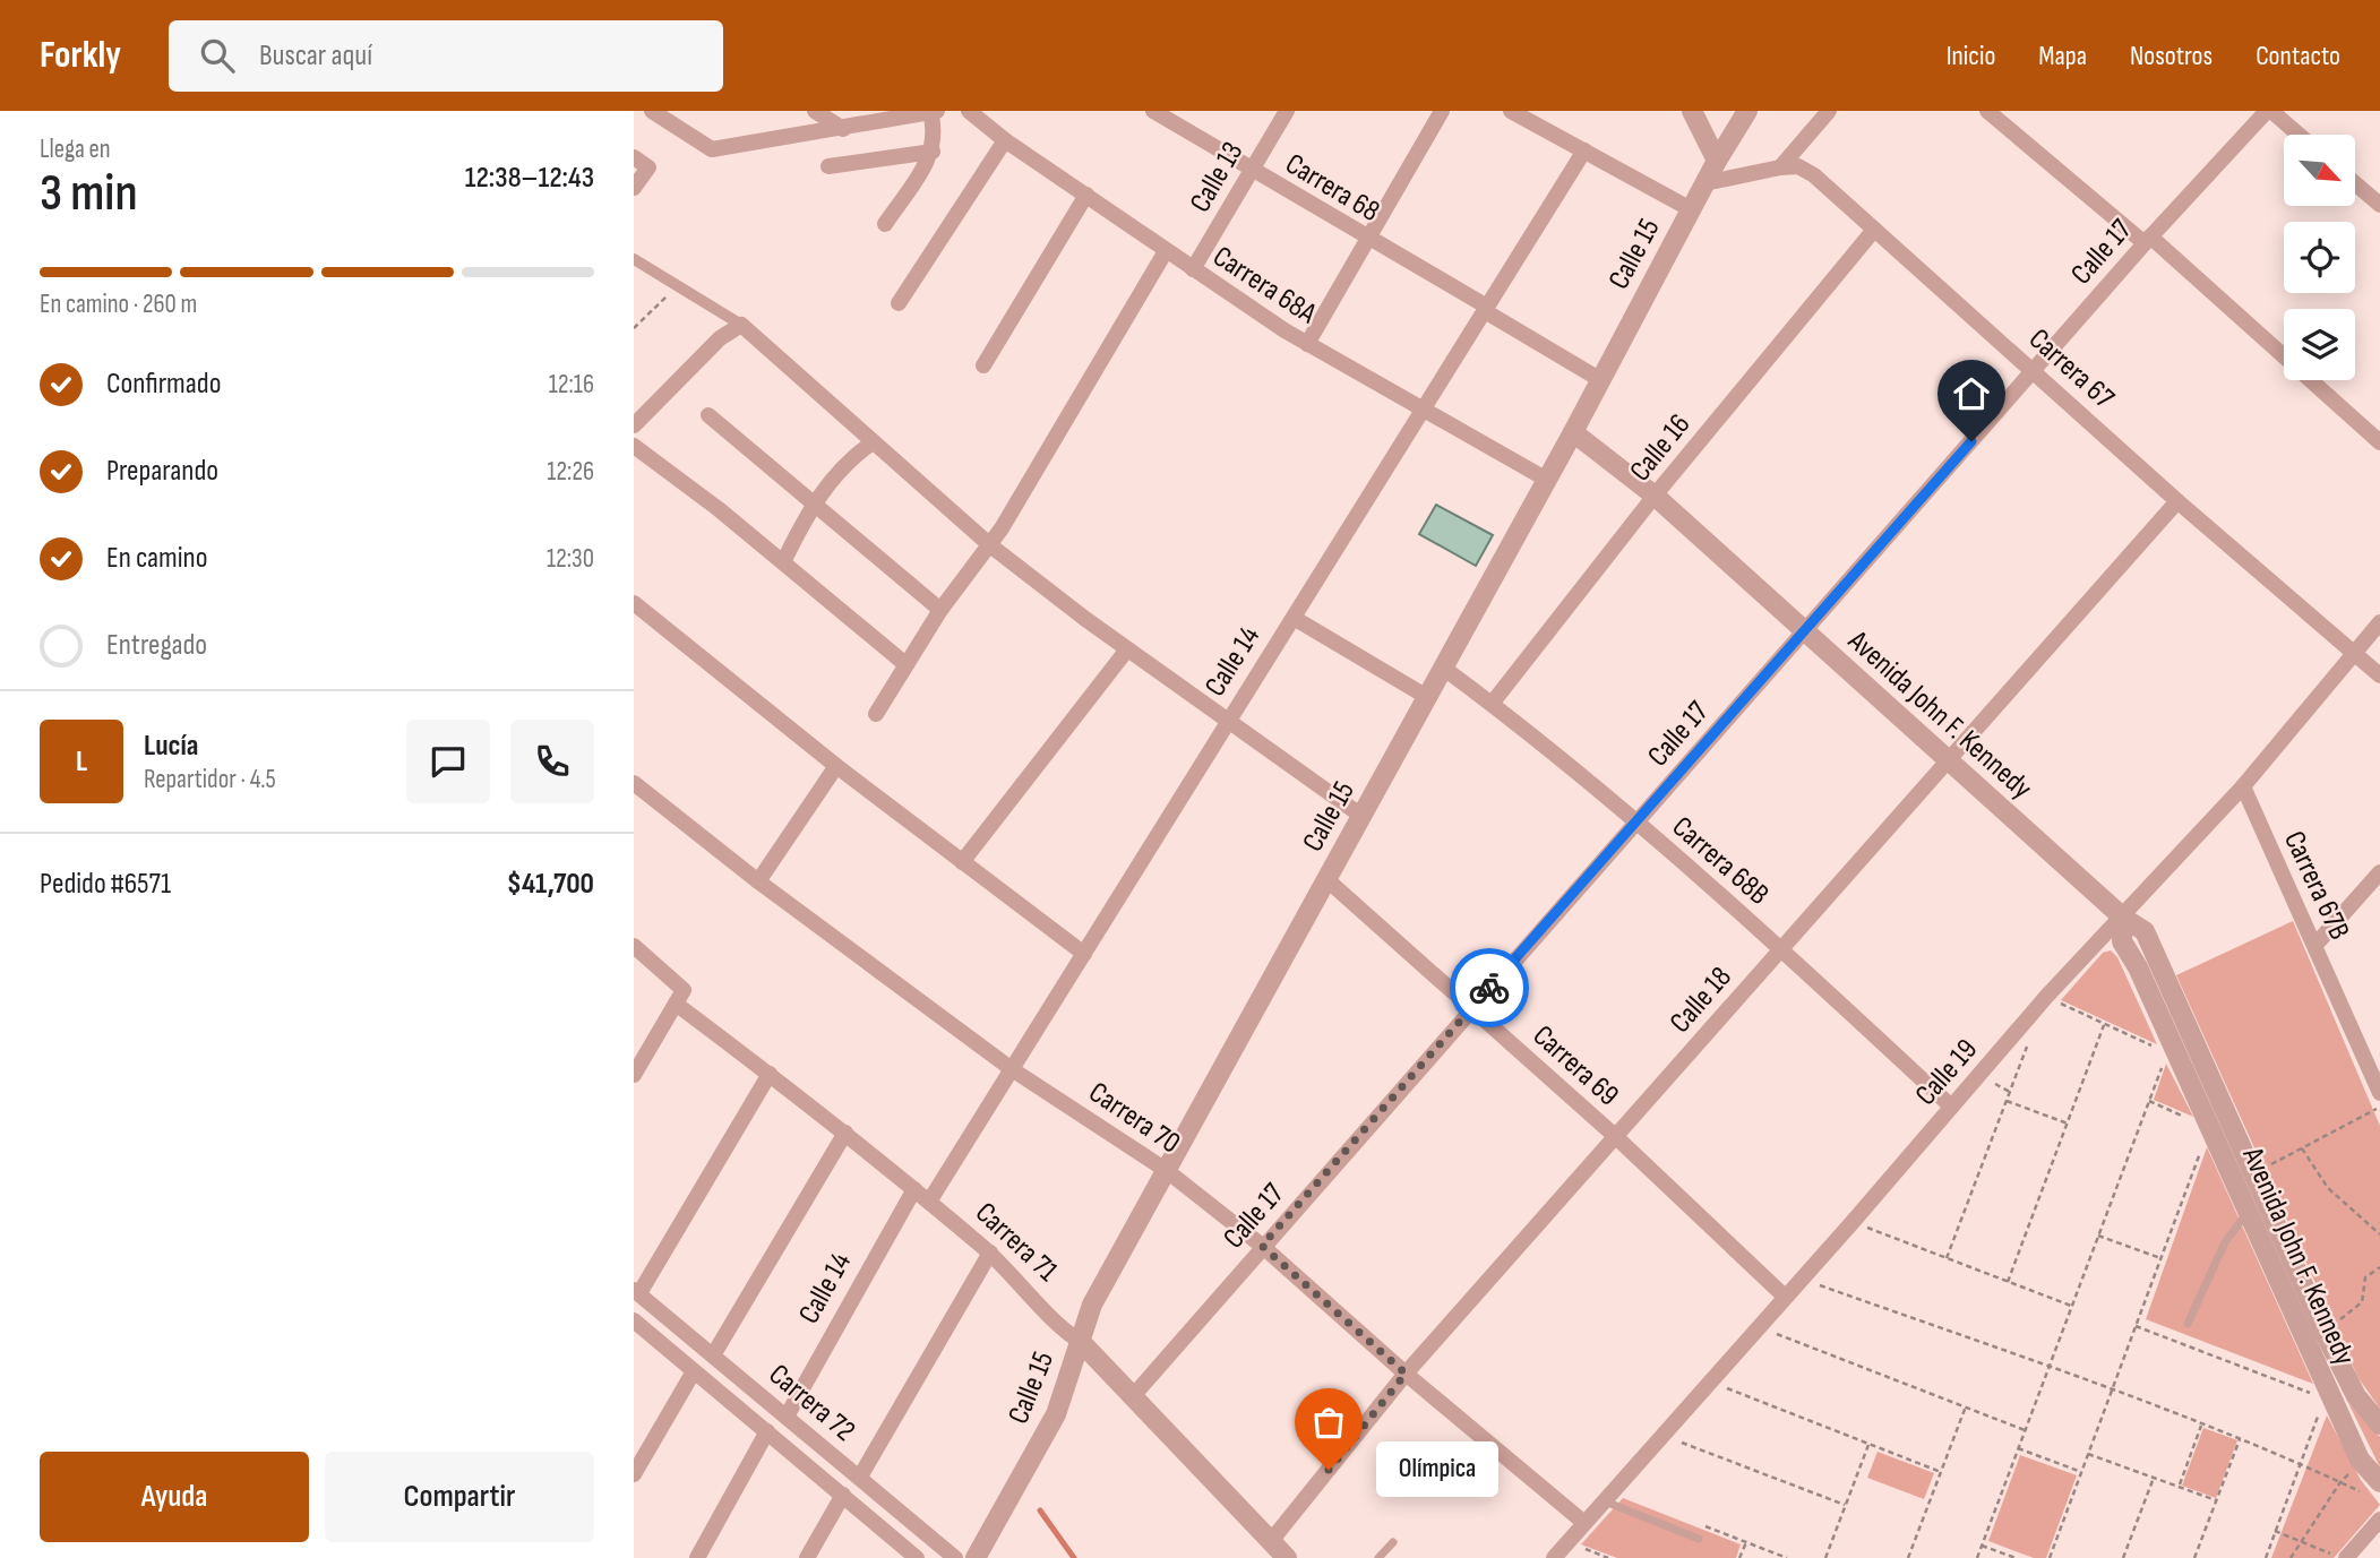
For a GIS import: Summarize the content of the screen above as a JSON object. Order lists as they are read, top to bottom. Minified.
{"streets":{"street":["Calle 13","Carrera 68","Calle 17","Calle 15","Carrera 68A","Carrera 67","Calle 16","Calle 14","Avenida John F. Kennedy","Carrera 68B","Carrera 67B","Calle 18","Carrera 69","Calle 19","Carrera 70","Carrera 71","Carrera 72"]},"crossings":[["Calle 13","Carrera 68"],["Calle 13","Carrera 68A"],["Carrera 68","Calle 15"],["Carrera 68","Calle 14"],["Calle 17","Carrera 67"],["Calle 17","Avenida John F. Kennedy"],["Calle 17","Carrera 68B"],["Calle 17","Carrera 69"],["Calle 17","Carrera 70"],["Calle 17","Carrera 71"],["Calle 15","Carrera 68A"],["Calle 15","Carrera 67"],["Calle 15","Avenida John F. Kennedy"],["Calle 15","Carrera 68B"],["Calle 15","Carrera 69"],["Calle 15","Carrera 70"],["Calle 15","Carrera 71"],["Carrera 68A","Calle 14"],["Carrera 67","Calle 16"],["Carrera 67","Calle 18"],["Carrera 67","Calle 19"],["Calle 16","Avenida John F. Kennedy"],["Calle 16","Carrera 68B"],["Calle 14","Carrera 70"],["Calle 14","Carrera 71"],["Calle 14","Carrera 72"],["Avenida John F. Kennedy","Calle 18"],["Avenida John F. Kennedy","Calle 19"],["Carrera 68B","Calle 18"],["Carrera 68B","Calle 19"],["Carrera 67B","Calle 19"],["Calle 18","Carrera 69"],["Calle 18","Carrera 70"],["Calle 18","Carrera 71"],["Carrera 69","Calle 19"],["Calle 19","Carrera 70"]],"places":["Olímpica"],"north":"bottom right","page":{"header":"Forkly","search":"Buscar aquí","nav":["Inicio","Mapa","Nosotros","Contacto"],"heading":["3 min","Llega en","12:38–12:43"],"panel":["Lucía","Repartidor · 4.5","Pedido #6571","$41,700"],"bar":"En camino · 260 m","list":[["Confirmado","12:16"],["Preparando","12:26"],["En camino","12:30"],"Entregado"],"round":"L","buttons":["Ayuda","Compartir"],"bubble":"Olímpica"}}
